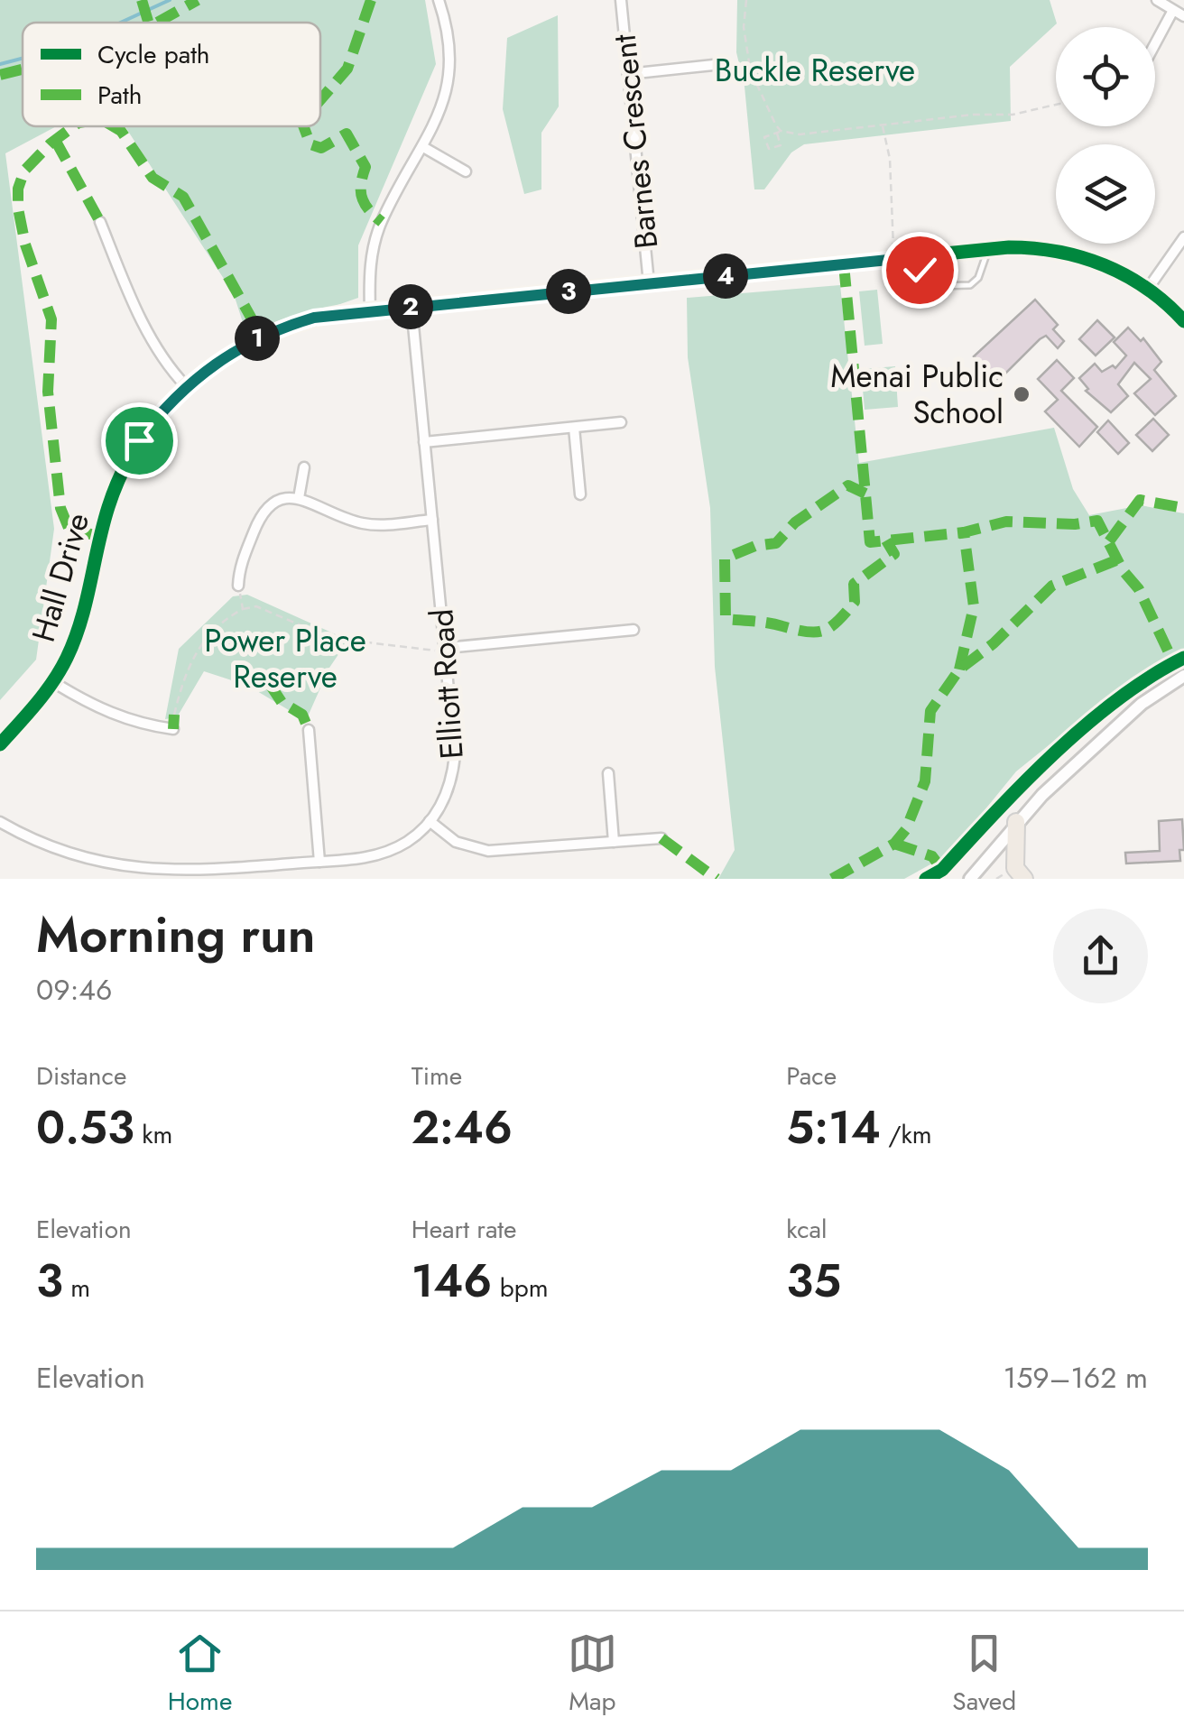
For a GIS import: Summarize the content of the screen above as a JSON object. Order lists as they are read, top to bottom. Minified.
{"streets":{"street":["Barnes Crescent","Hall Drive","Elliott Road"]},"crossings":[["Barnes Crescent","Hall Drive"],["Hall Drive","Elliott Road"]],"parks":["Buckle Reserve","Power Place Reserve"],"places":["Menai Public School"],"legend":["Cycle path","Path"],"page":{"pins":["4","3","2","1"],"heading":["Morning run","09:46"],"stats":[["Distance","0.53 km"],["Time","2:46"],["Pace","5:14 /km"],["Elevation","3 m"],["Heart rate","146 bpm"],["kcal","35"]],"chart":["Elevation","159–162 m"],"tabs":["Home","Map","Saved"]}}
